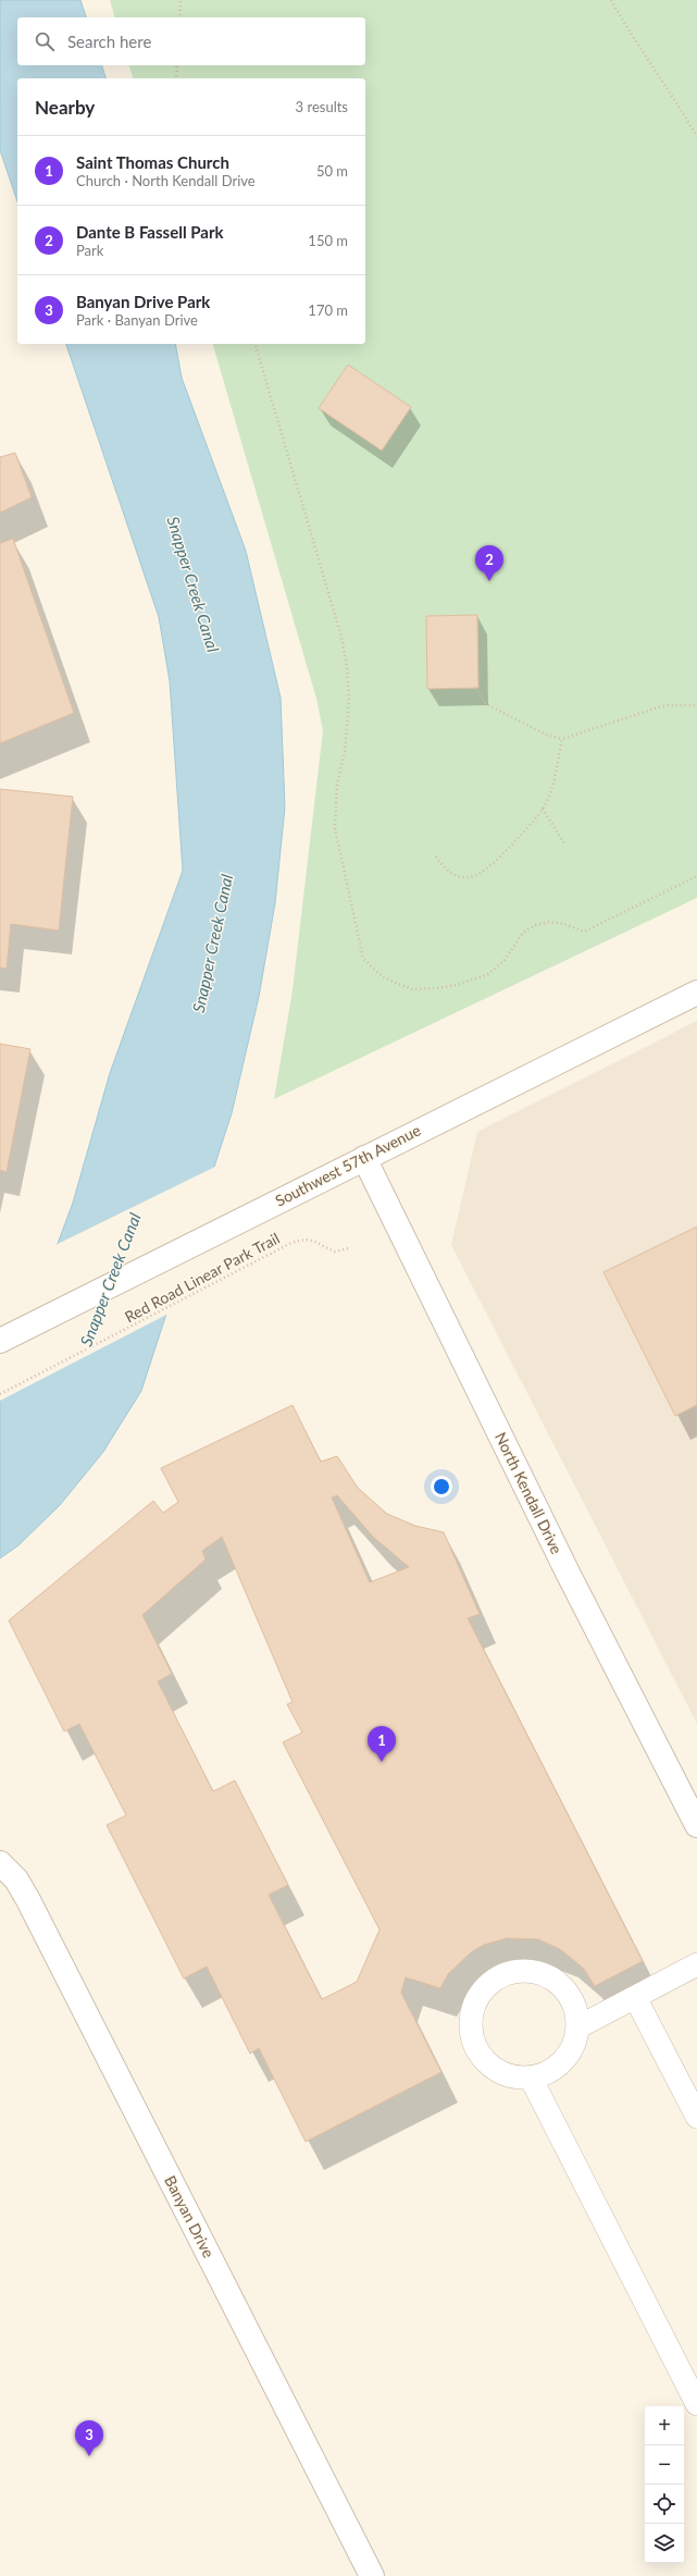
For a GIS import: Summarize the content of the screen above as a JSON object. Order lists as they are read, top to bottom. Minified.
{"streets":{"street":["Southwest 57th Avenue","North Kendall Drive","Banyan Drive"],"path":["Red Road Linear Park Trail"]},"crossings":[["Southwest 57th Avenue","North Kendall Drive"]],"water":["Snapper Creek Canal"],"page":{"search":"Search here","heading":["Nearby","3 results"],"list":[{"mark":"1","name":"Saint Thomas Church","note":"Church · North Kendall Drive","value":"50 m"},{"mark":"2","name":"Dante B Fassell Park","note":"Park","value":"150 m"},{"mark":"3","name":"Banyan Drive Park","note":"Park · Banyan Drive","value":"170 m"}],"pins":["2","1","3"],"map_buttons":["+","−"]}}
